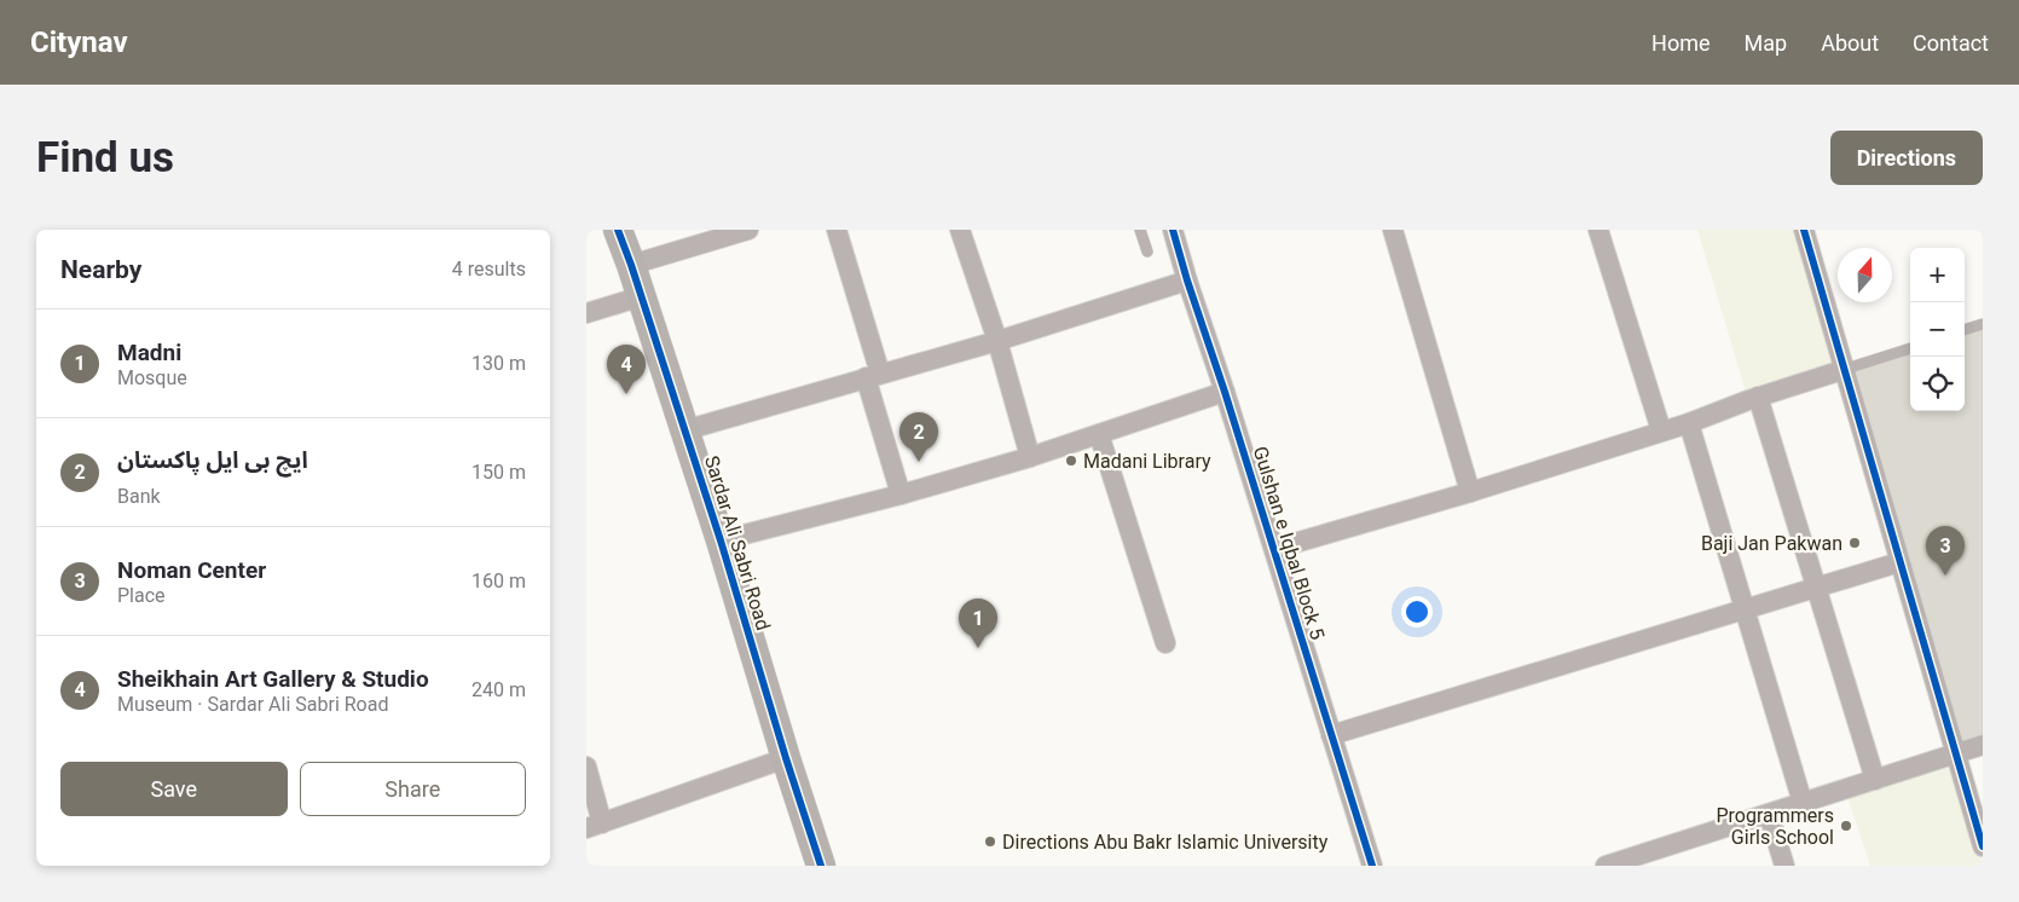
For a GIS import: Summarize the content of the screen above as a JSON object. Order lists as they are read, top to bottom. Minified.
{"streets":{"street":["Sardar Ali Sabri Road","Gulshan e Iqbal Block 5"]},"places":["Madani Library","Baji Jan Pakwan","Programmers Girls School","Directions Abu Bakr Islamic University"],"north":"top","page":{"header":"Citynav","nav":["Home","Map","About","Contact"],"buttons":["Directions",["Save","Share"]],"title":"Find us","heading":["Nearby","4 results"],"map_buttons":["+","−"],"list":[{"mark":"1","name":"Madni","note":"Mosque","value":"130 m"},{"mark":"2","name":"ایچ بی ایل پاکستان","note":"Bank","value":"150 m"},{"mark":"3","name":"Noman Center","note":"Place","value":"160 m"},{"mark":"4","name":"Sheikhain Art Gallery & Studio","note":"Museum · Sardar Ali Sabri Road","value":"240 m"}],"pins":["4","2","3","1"]}}
